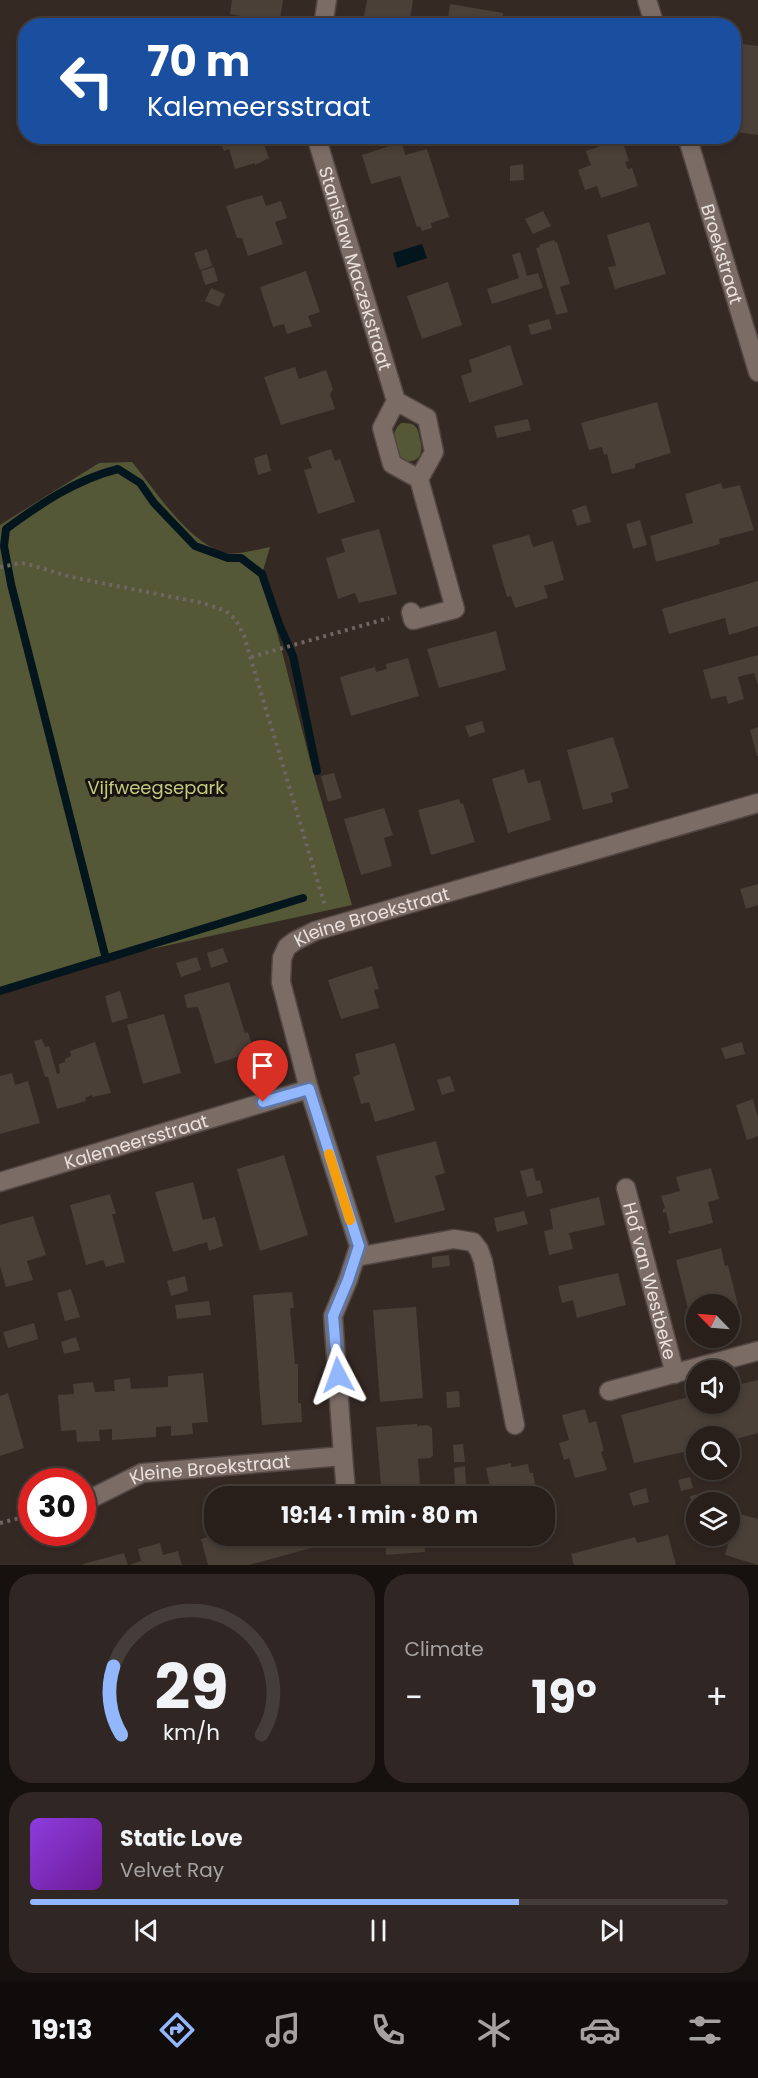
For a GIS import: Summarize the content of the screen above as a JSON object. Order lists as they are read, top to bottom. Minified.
{"streets":{"street":["Broekstraat","Stanislaw Maczekstraat","Kleine Broekstraat","Kalemeersstraat","Hof van Westbeke"]},"crossings":[["Kleine Broekstraat","Kalemeersstraat"]],"parks":["Vijfweegsepark"],"north":"top left","page":{"turn":["70 m","Kalemeersstraat"],"limit":"30","trip":"19:14 · 1 min · 80 m","tile":"Climate","heat":["−","19°","+"],"song":["Static Love","Velvet Ray"],"tabs":"19:13","gauge":["29","km/h"]}}
